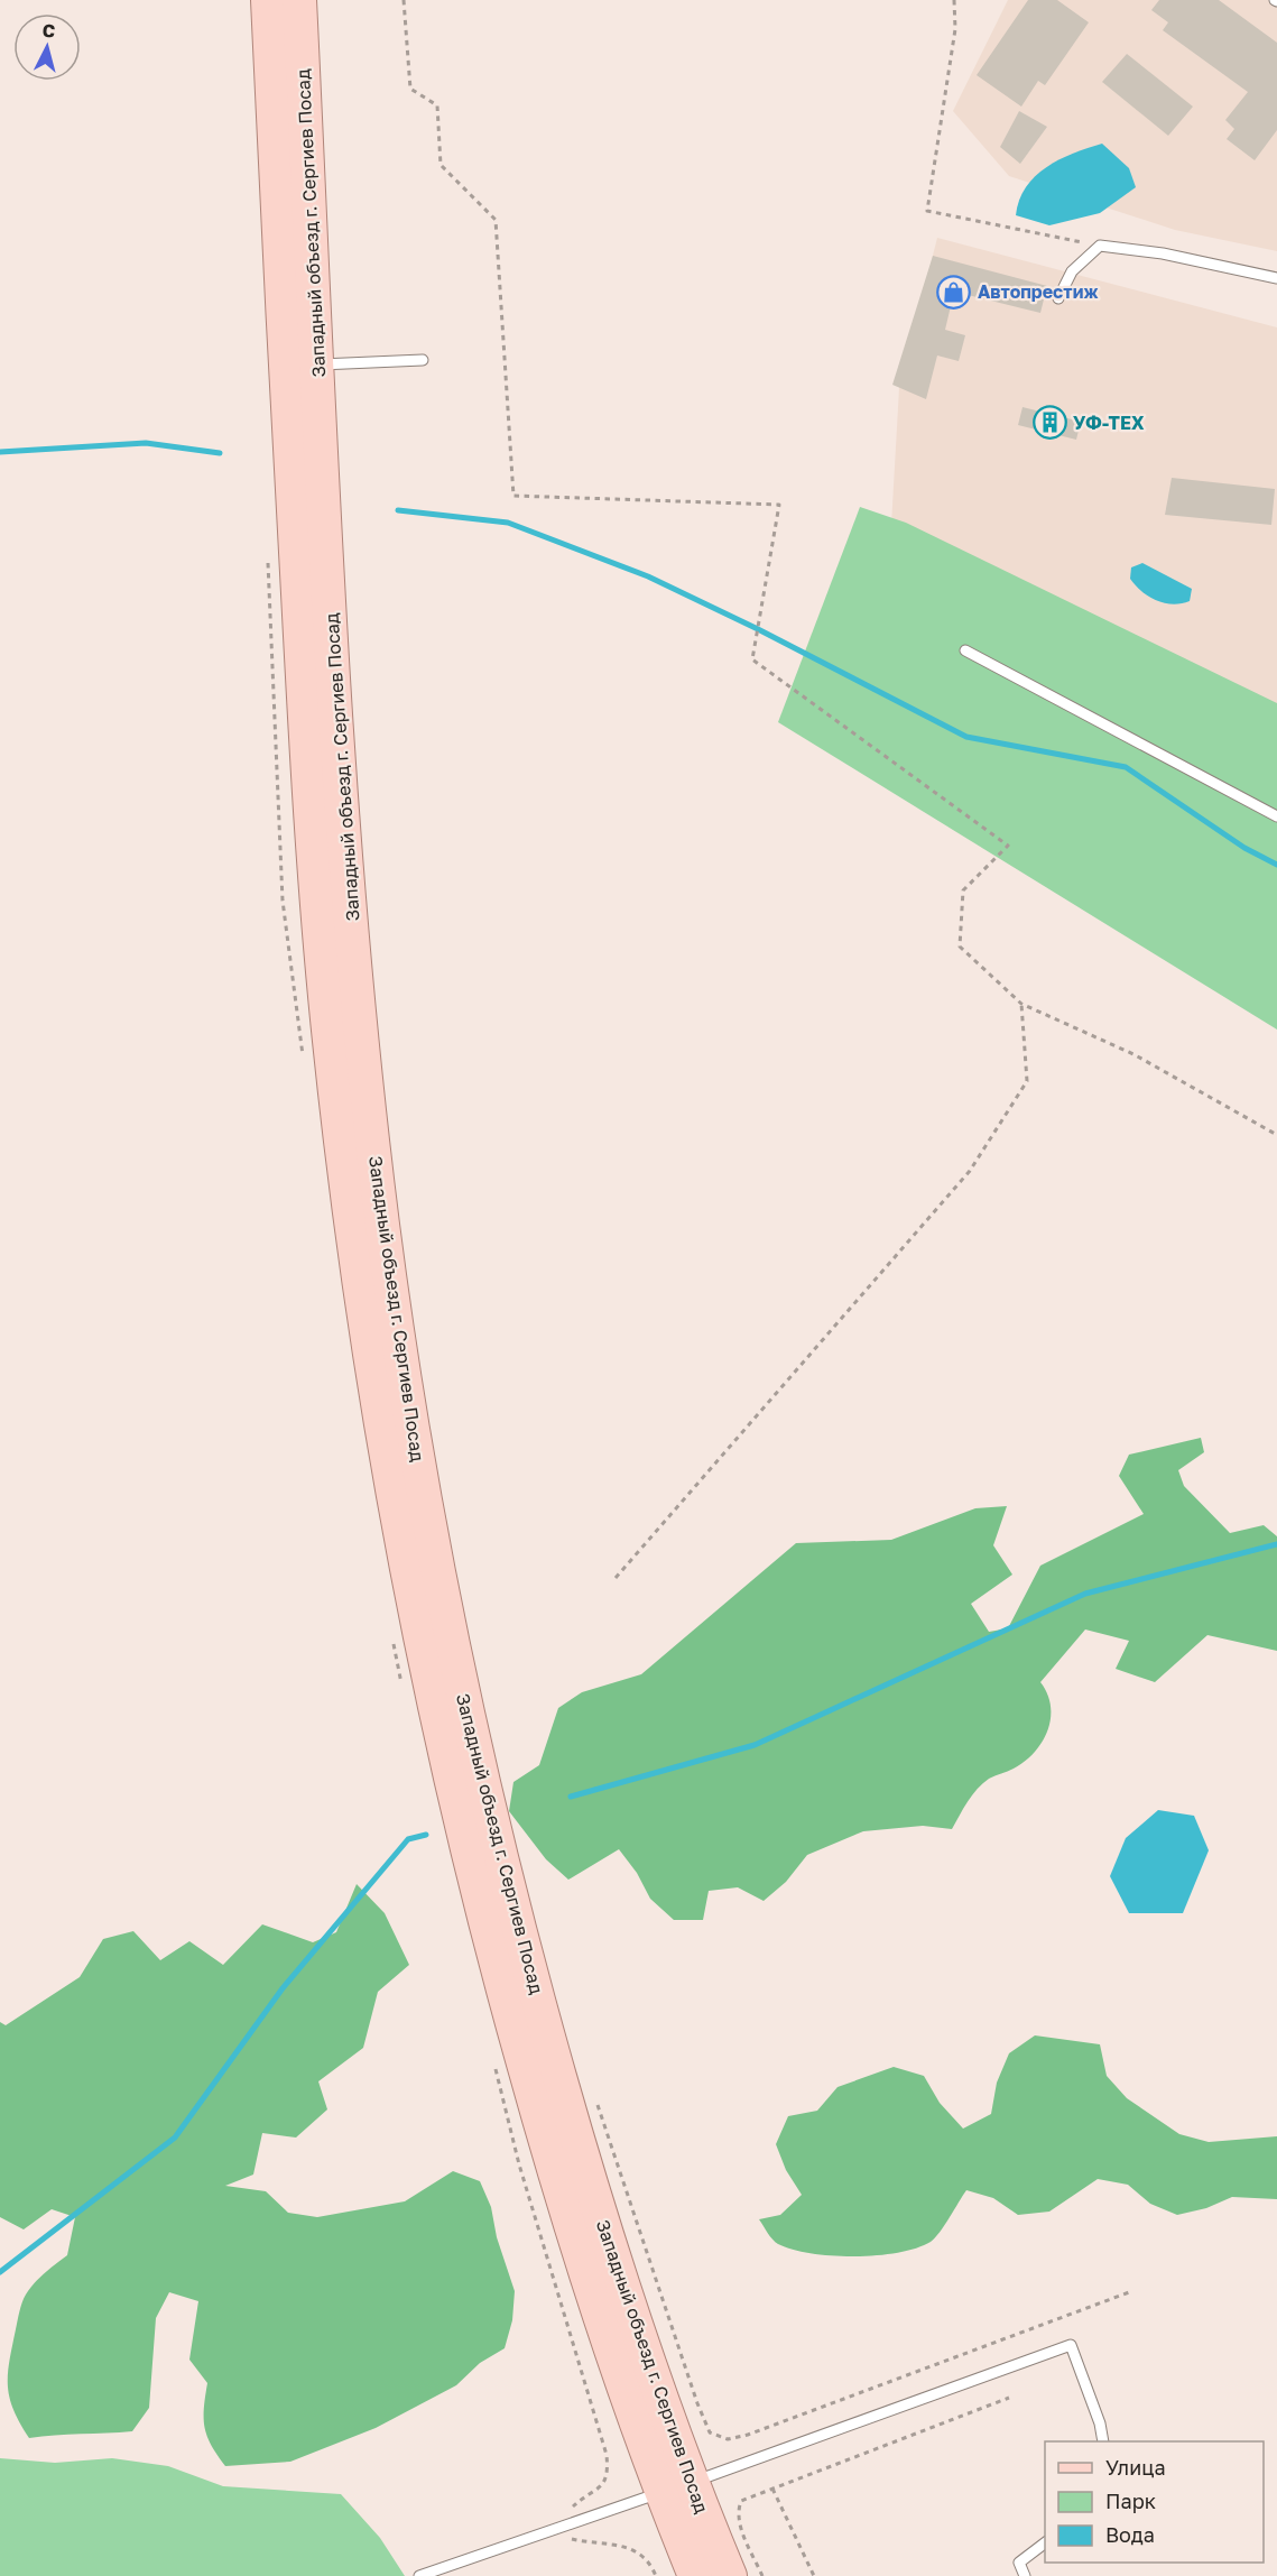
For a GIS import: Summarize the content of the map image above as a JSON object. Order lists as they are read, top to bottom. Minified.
{"streets":{"main road":["Западный объезд г. Сергиев Посад"]},"places":{"shop":["Автопрестиж"],"building":["УФ-ТЕХ"]},"legend":["Улица","Парк","Вода"],"north":"top"}
